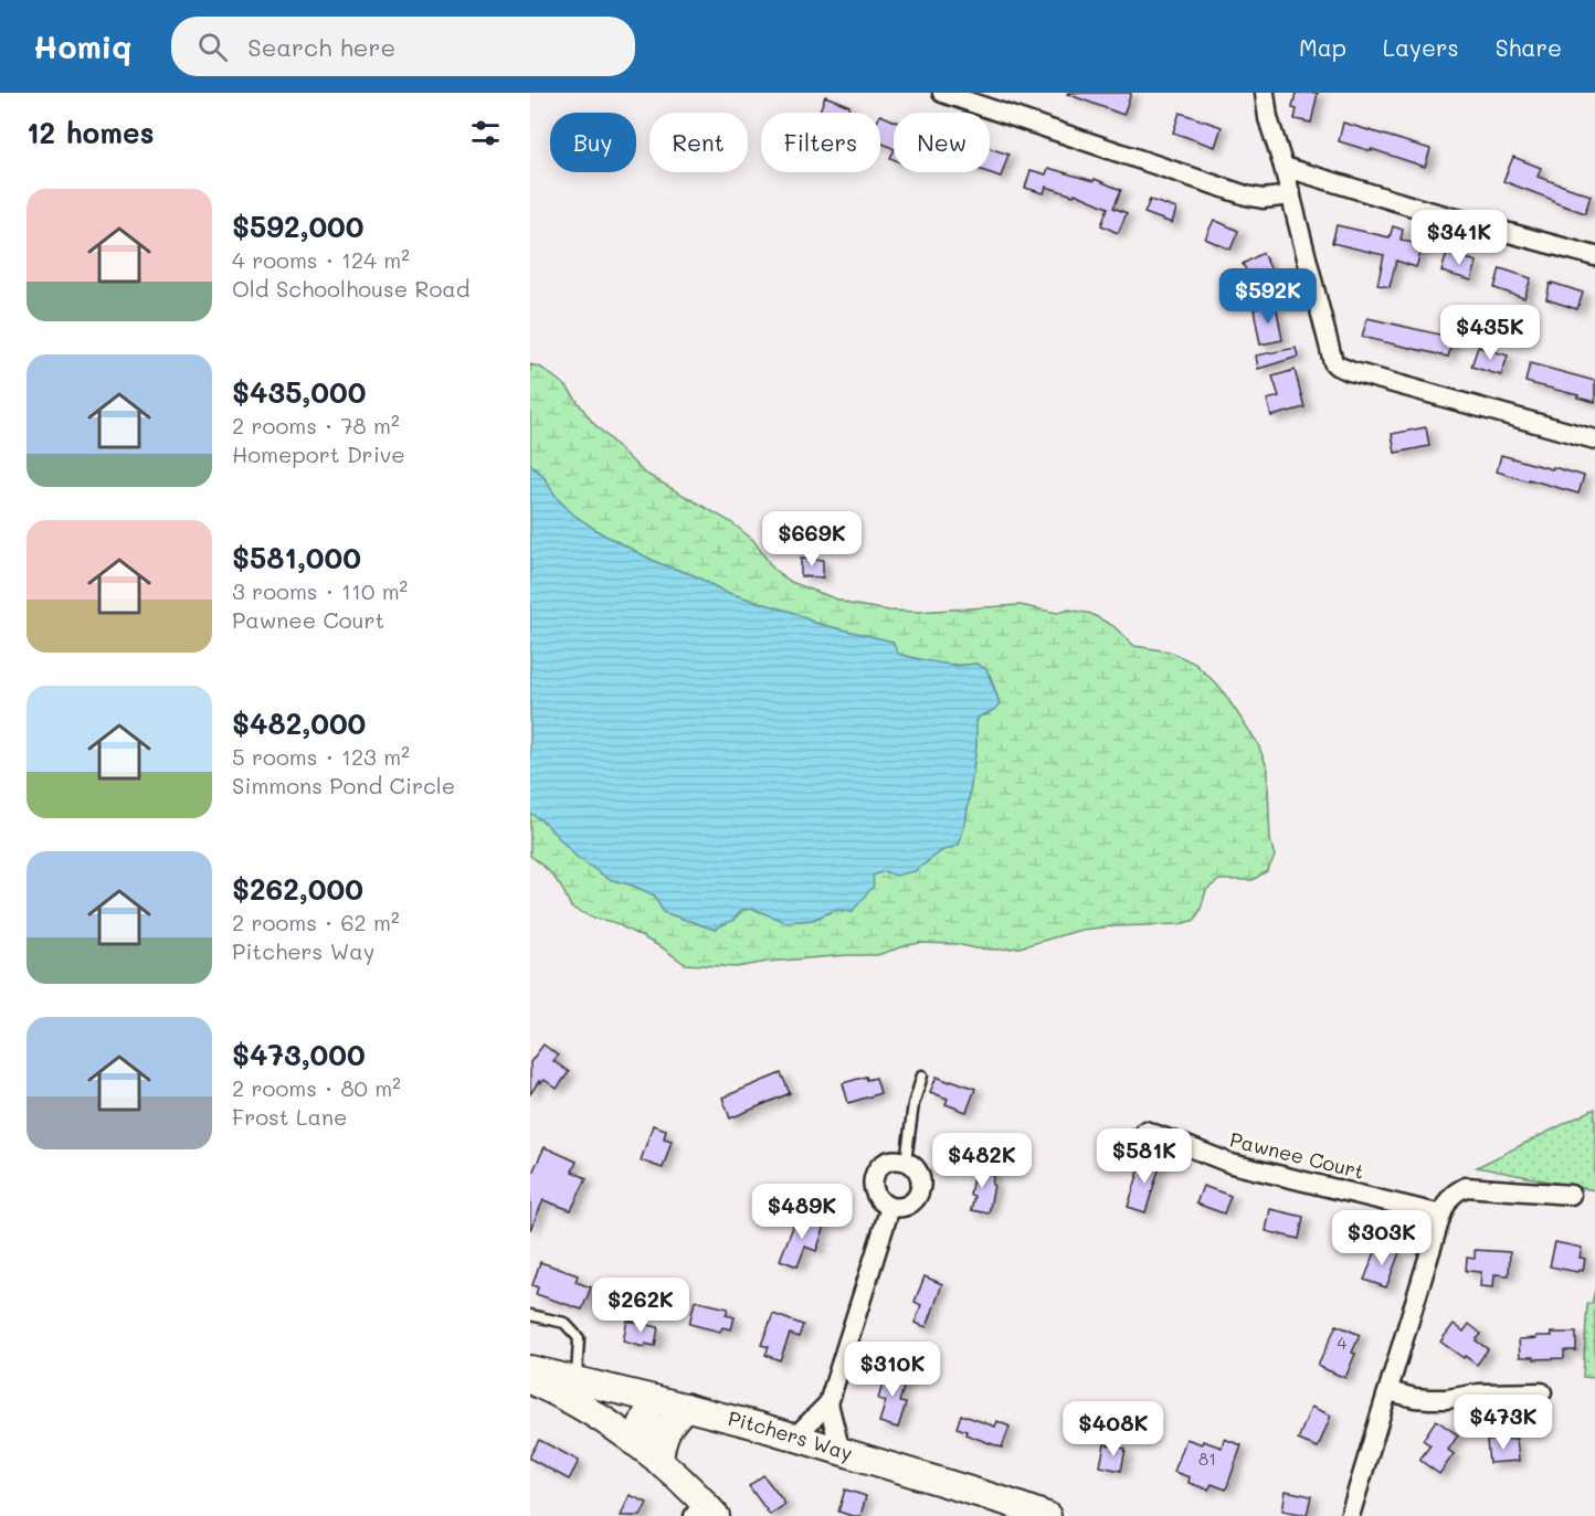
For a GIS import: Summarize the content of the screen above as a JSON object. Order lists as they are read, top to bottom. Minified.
{"streets":{"main road":["Pitchers Way"],"street":["Pawnee Court"]},"house_numbers":["4","81"],"page":{"header":"Homiq","search":"Search here","nav":["Map","Layers","Share"],"heading":"12 homes","chip":["Buy","Rent","Filters","New"],"list":[{"name":"$592,000","note":"4 rooms · 124 m² · Old Schoolhouse Road"},{"name":"$435,000","note":"2 rooms · 78 m² · Homeport Drive"},{"name":"$581,000","note":"3 rooms · 110 m² · Pawnee Court"},{"name":"$482,000","note":"5 rooms · 123 m² · Simmons Pond Circle"},{"name":"$262,000","note":"2 rooms · 62 m² · Pitchers Way"},{"name":"$473,000","note":"2 rooms · 80 m² · Frost Lane"}],"price":["$341K","$592K","$435K","$669K","$581K","$482K","$489K","$303K","$262K","$310K","$473K","$408K"]}}
